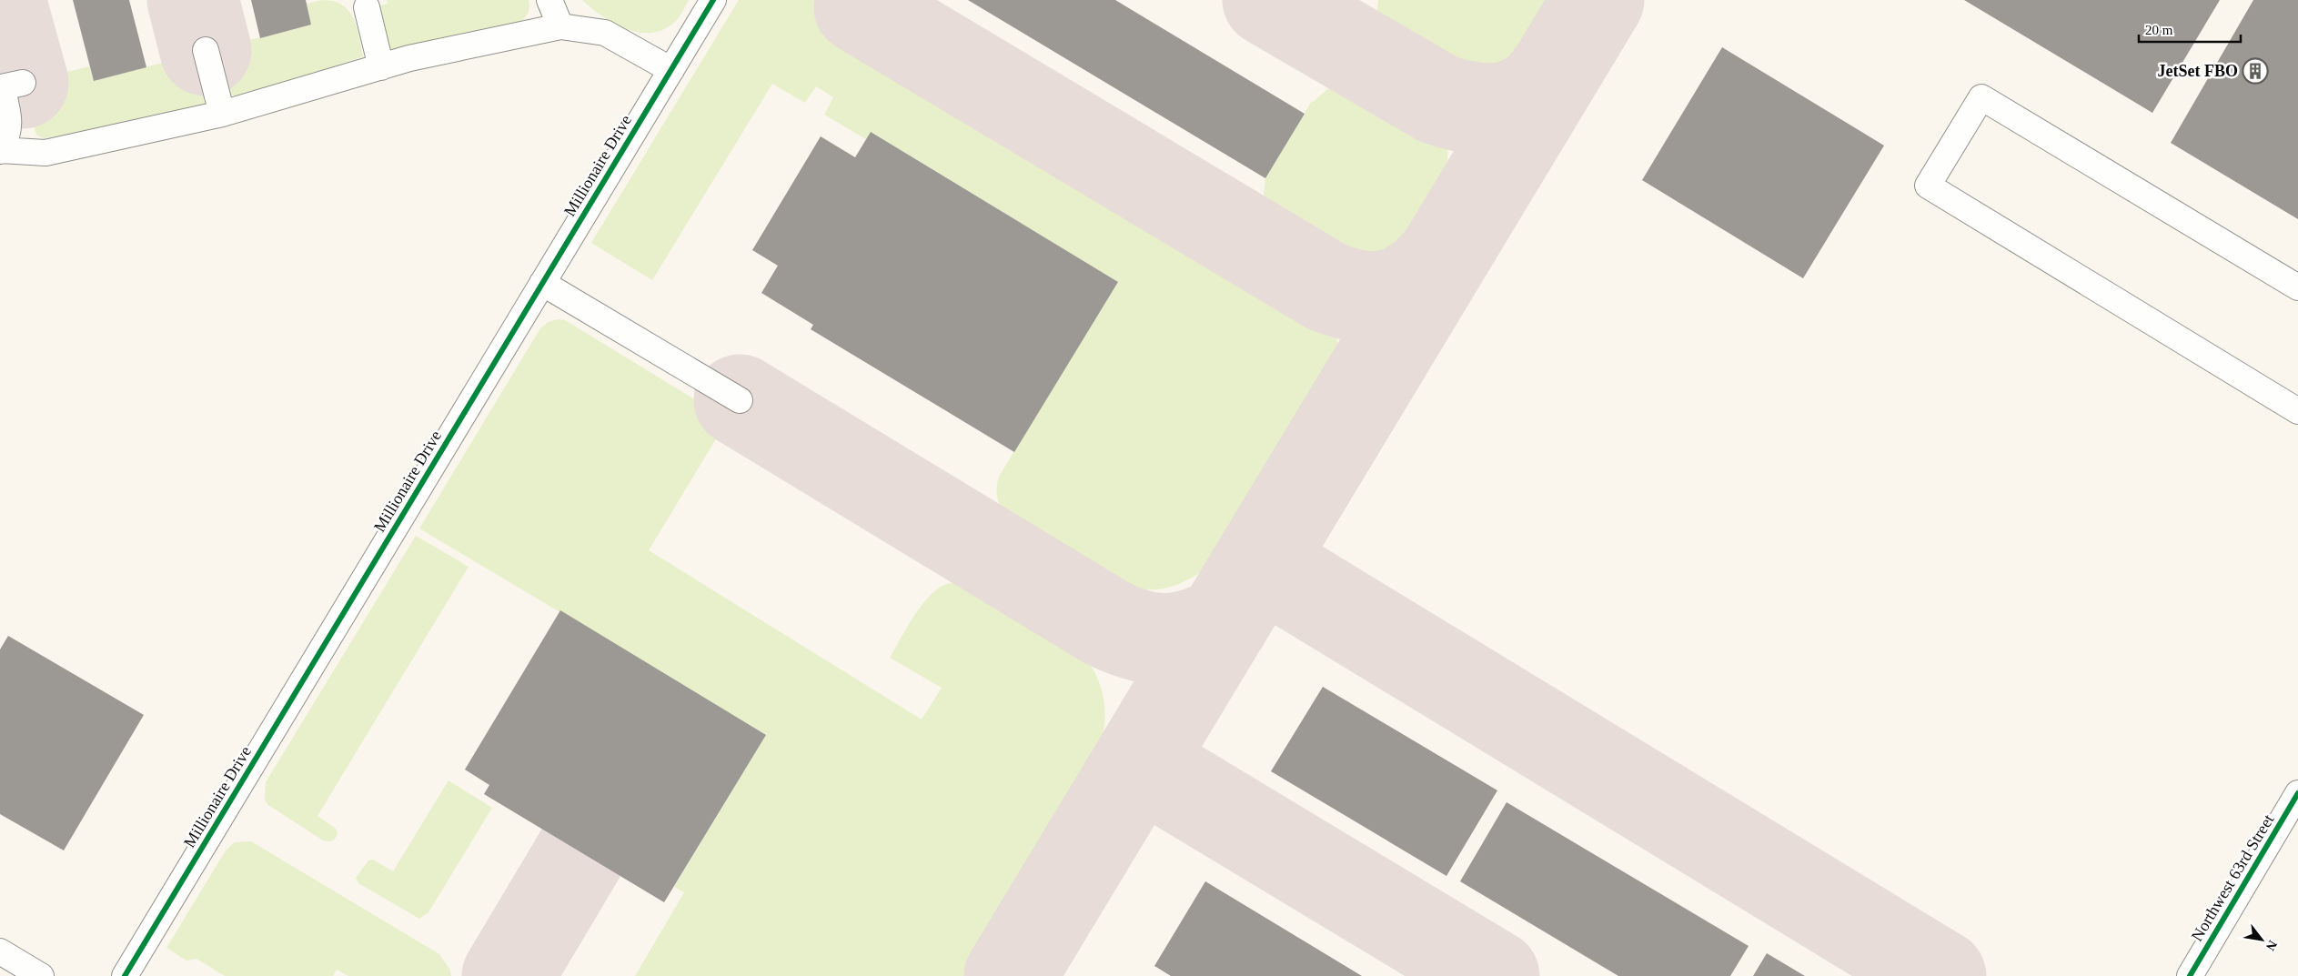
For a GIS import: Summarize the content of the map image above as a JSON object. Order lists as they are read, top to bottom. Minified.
{"streets":{"street":["Millionaire Drive","Northwest 63rd Street"]},"places":{"building":["JetSet FBO"]},"scale_bar":"20 m","north":"bottom right"}
